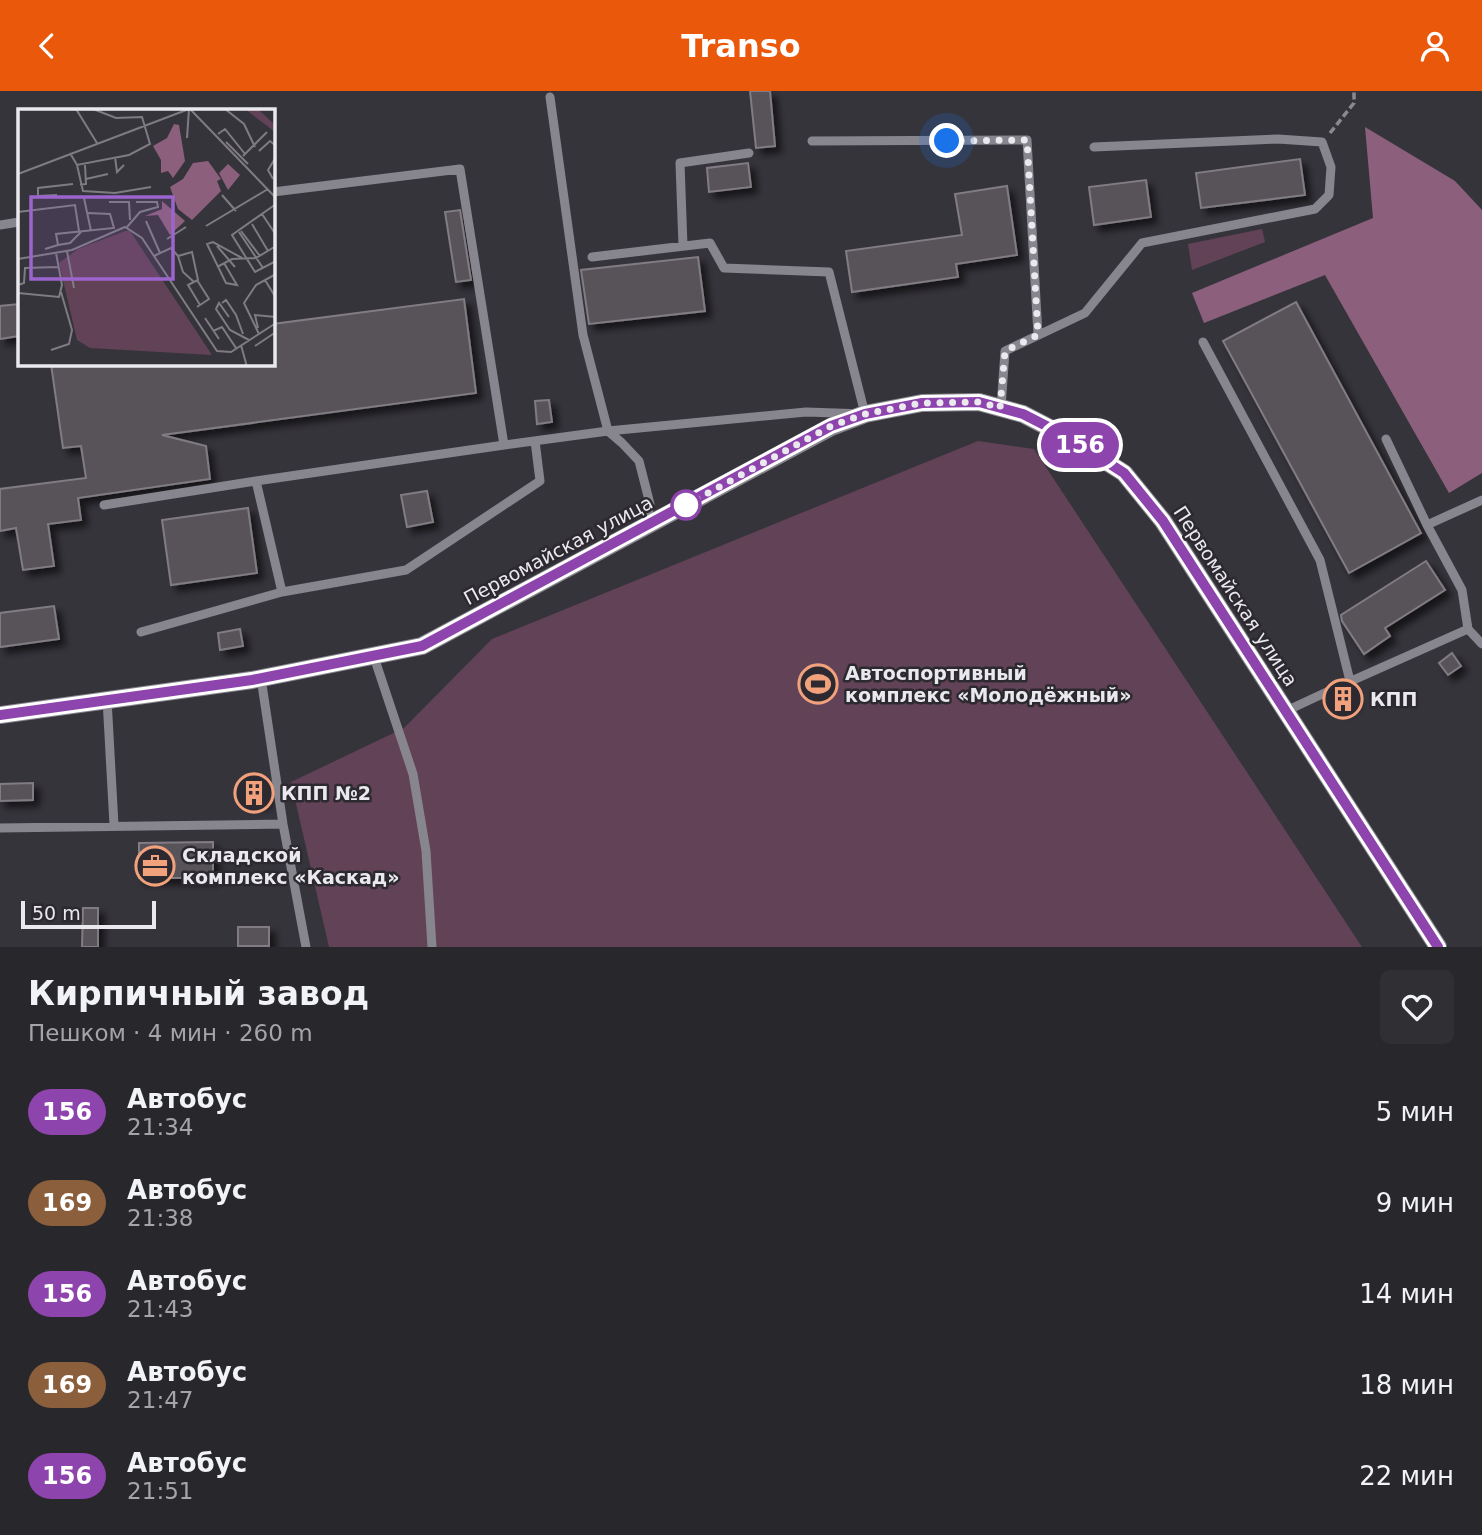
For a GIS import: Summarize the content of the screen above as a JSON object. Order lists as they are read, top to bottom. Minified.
{"streets":{"street":["Первомайская улица"]},"places":{"sports":["Автоспортивный комплекс «Молодёжный»"],"building":["КПП","КПП №2"],"office":["Складской комплекс «Каскад»"]},"lines":["bus line 156"],"scale_bar":"50 m","page":{"header":"Transo","on_map":"156","scale":"50 m","heading":["Кирпичный завод","Пешком · 4 мин · 260 m"],"list":[{"mark":"156","name":"Автобус","note":"21:34","value":"5 мин"},{"mark":"169","name":"Автобус","note":"21:38","value":"9 мин"},{"mark":"156","name":"Автобус","note":"21:43","value":"14 мин"},{"mark":"169","name":"Автобус","note":"21:47","value":"18 мин"},{"mark":"156","name":"Автобус","note":"21:51","value":"22 мин"}]}}
